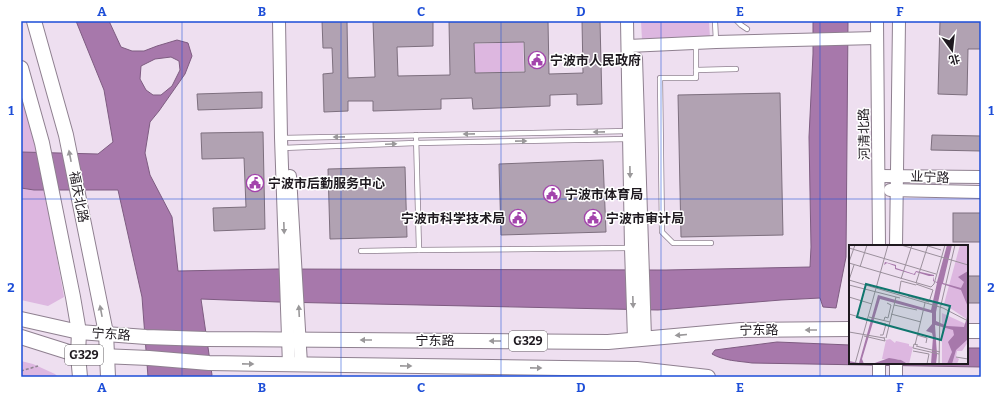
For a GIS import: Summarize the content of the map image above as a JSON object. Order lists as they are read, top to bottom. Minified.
{"streets":{"main road":["福庆北路","宁东路","G329"],"street":["河清北路","业宁路"]},"crossings":[["河清北路","业宁路"],["福庆北路","宁东路"]],"places":{"public building":["宁波市人民政府","宁波市后勤服务中心","宁波市体育局","宁波市科学技术局","宁波市审计局"]},"north":"bottom","grid":{"columns":["A","B","C","D","E","F"],"rows":["1","2"]}}
